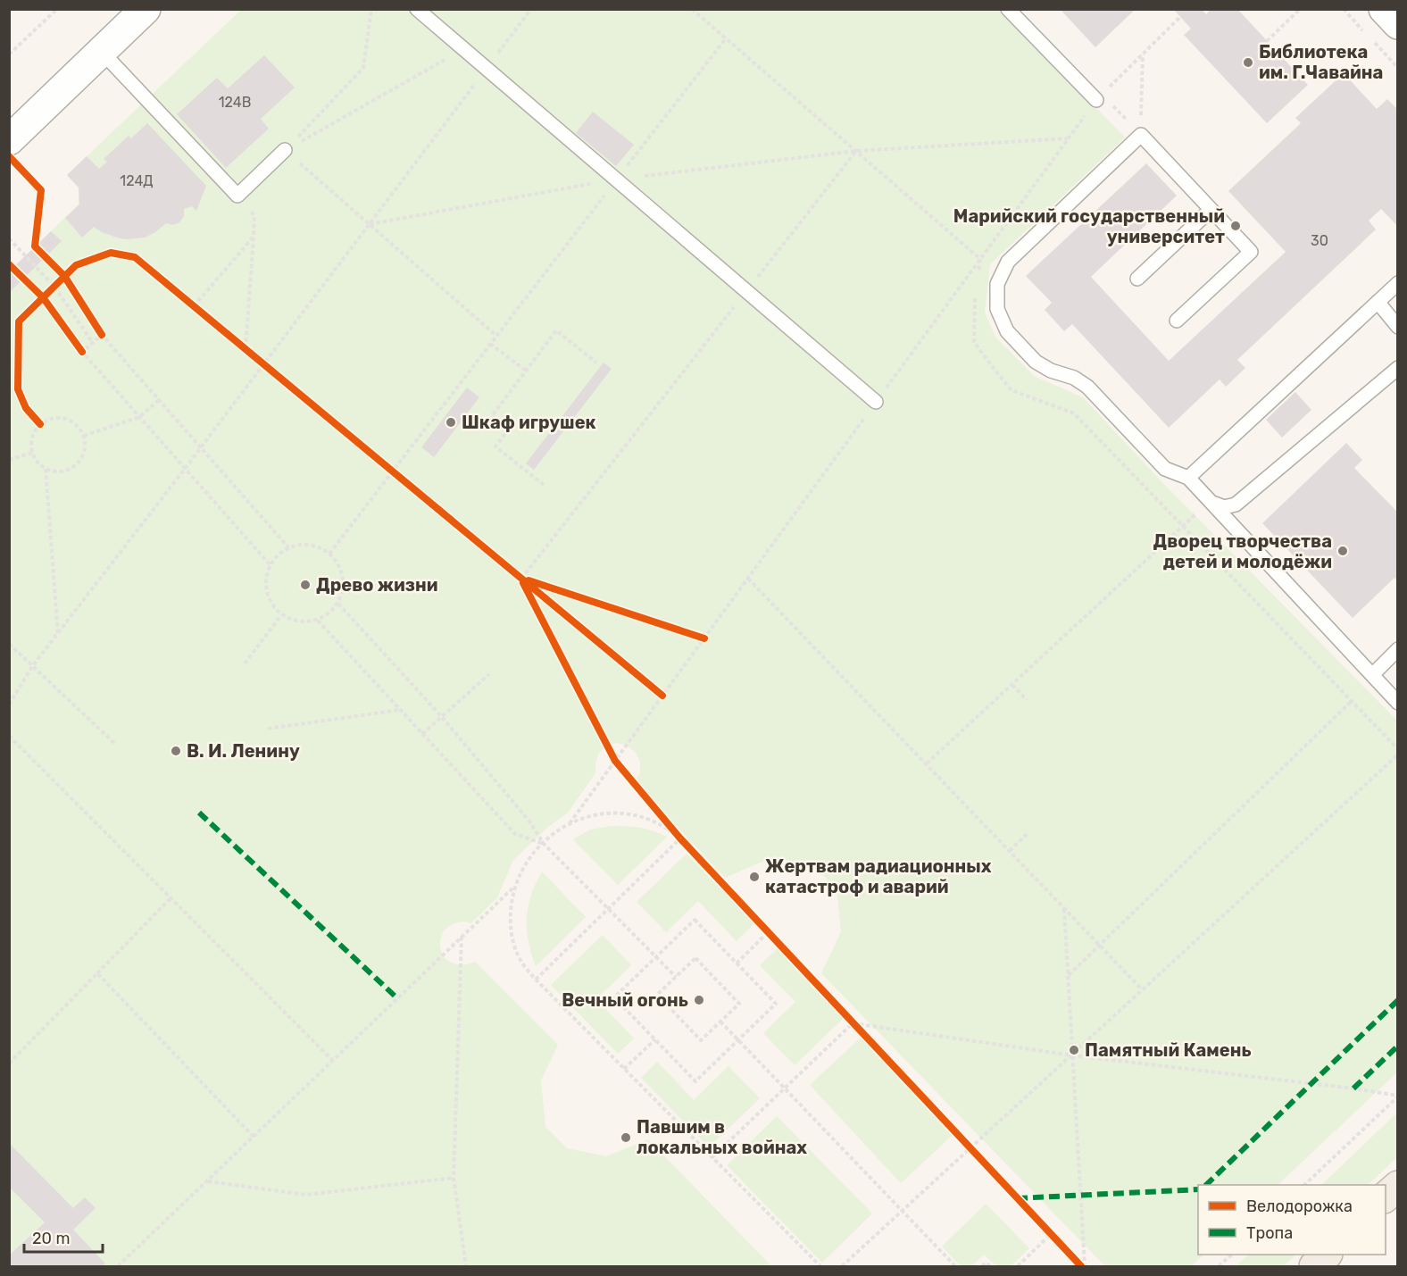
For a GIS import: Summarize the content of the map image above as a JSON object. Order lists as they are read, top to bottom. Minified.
{"places":["Библиотека им. Г.Чавайна","Марийский государственный университет","Шкаф игрушек","Дворец творчества детей и молодёжи","Древо жизни","В. И. Ленину","Жертвам радиационных катастроф и аварий","Вечный огонь","Памятный Камень","Павшим в локальных войнах"],"house_numbers":["124В","124Д","30"],"legend":["Велодорожка","Тропа"],"scale_bar":"20 m"}
